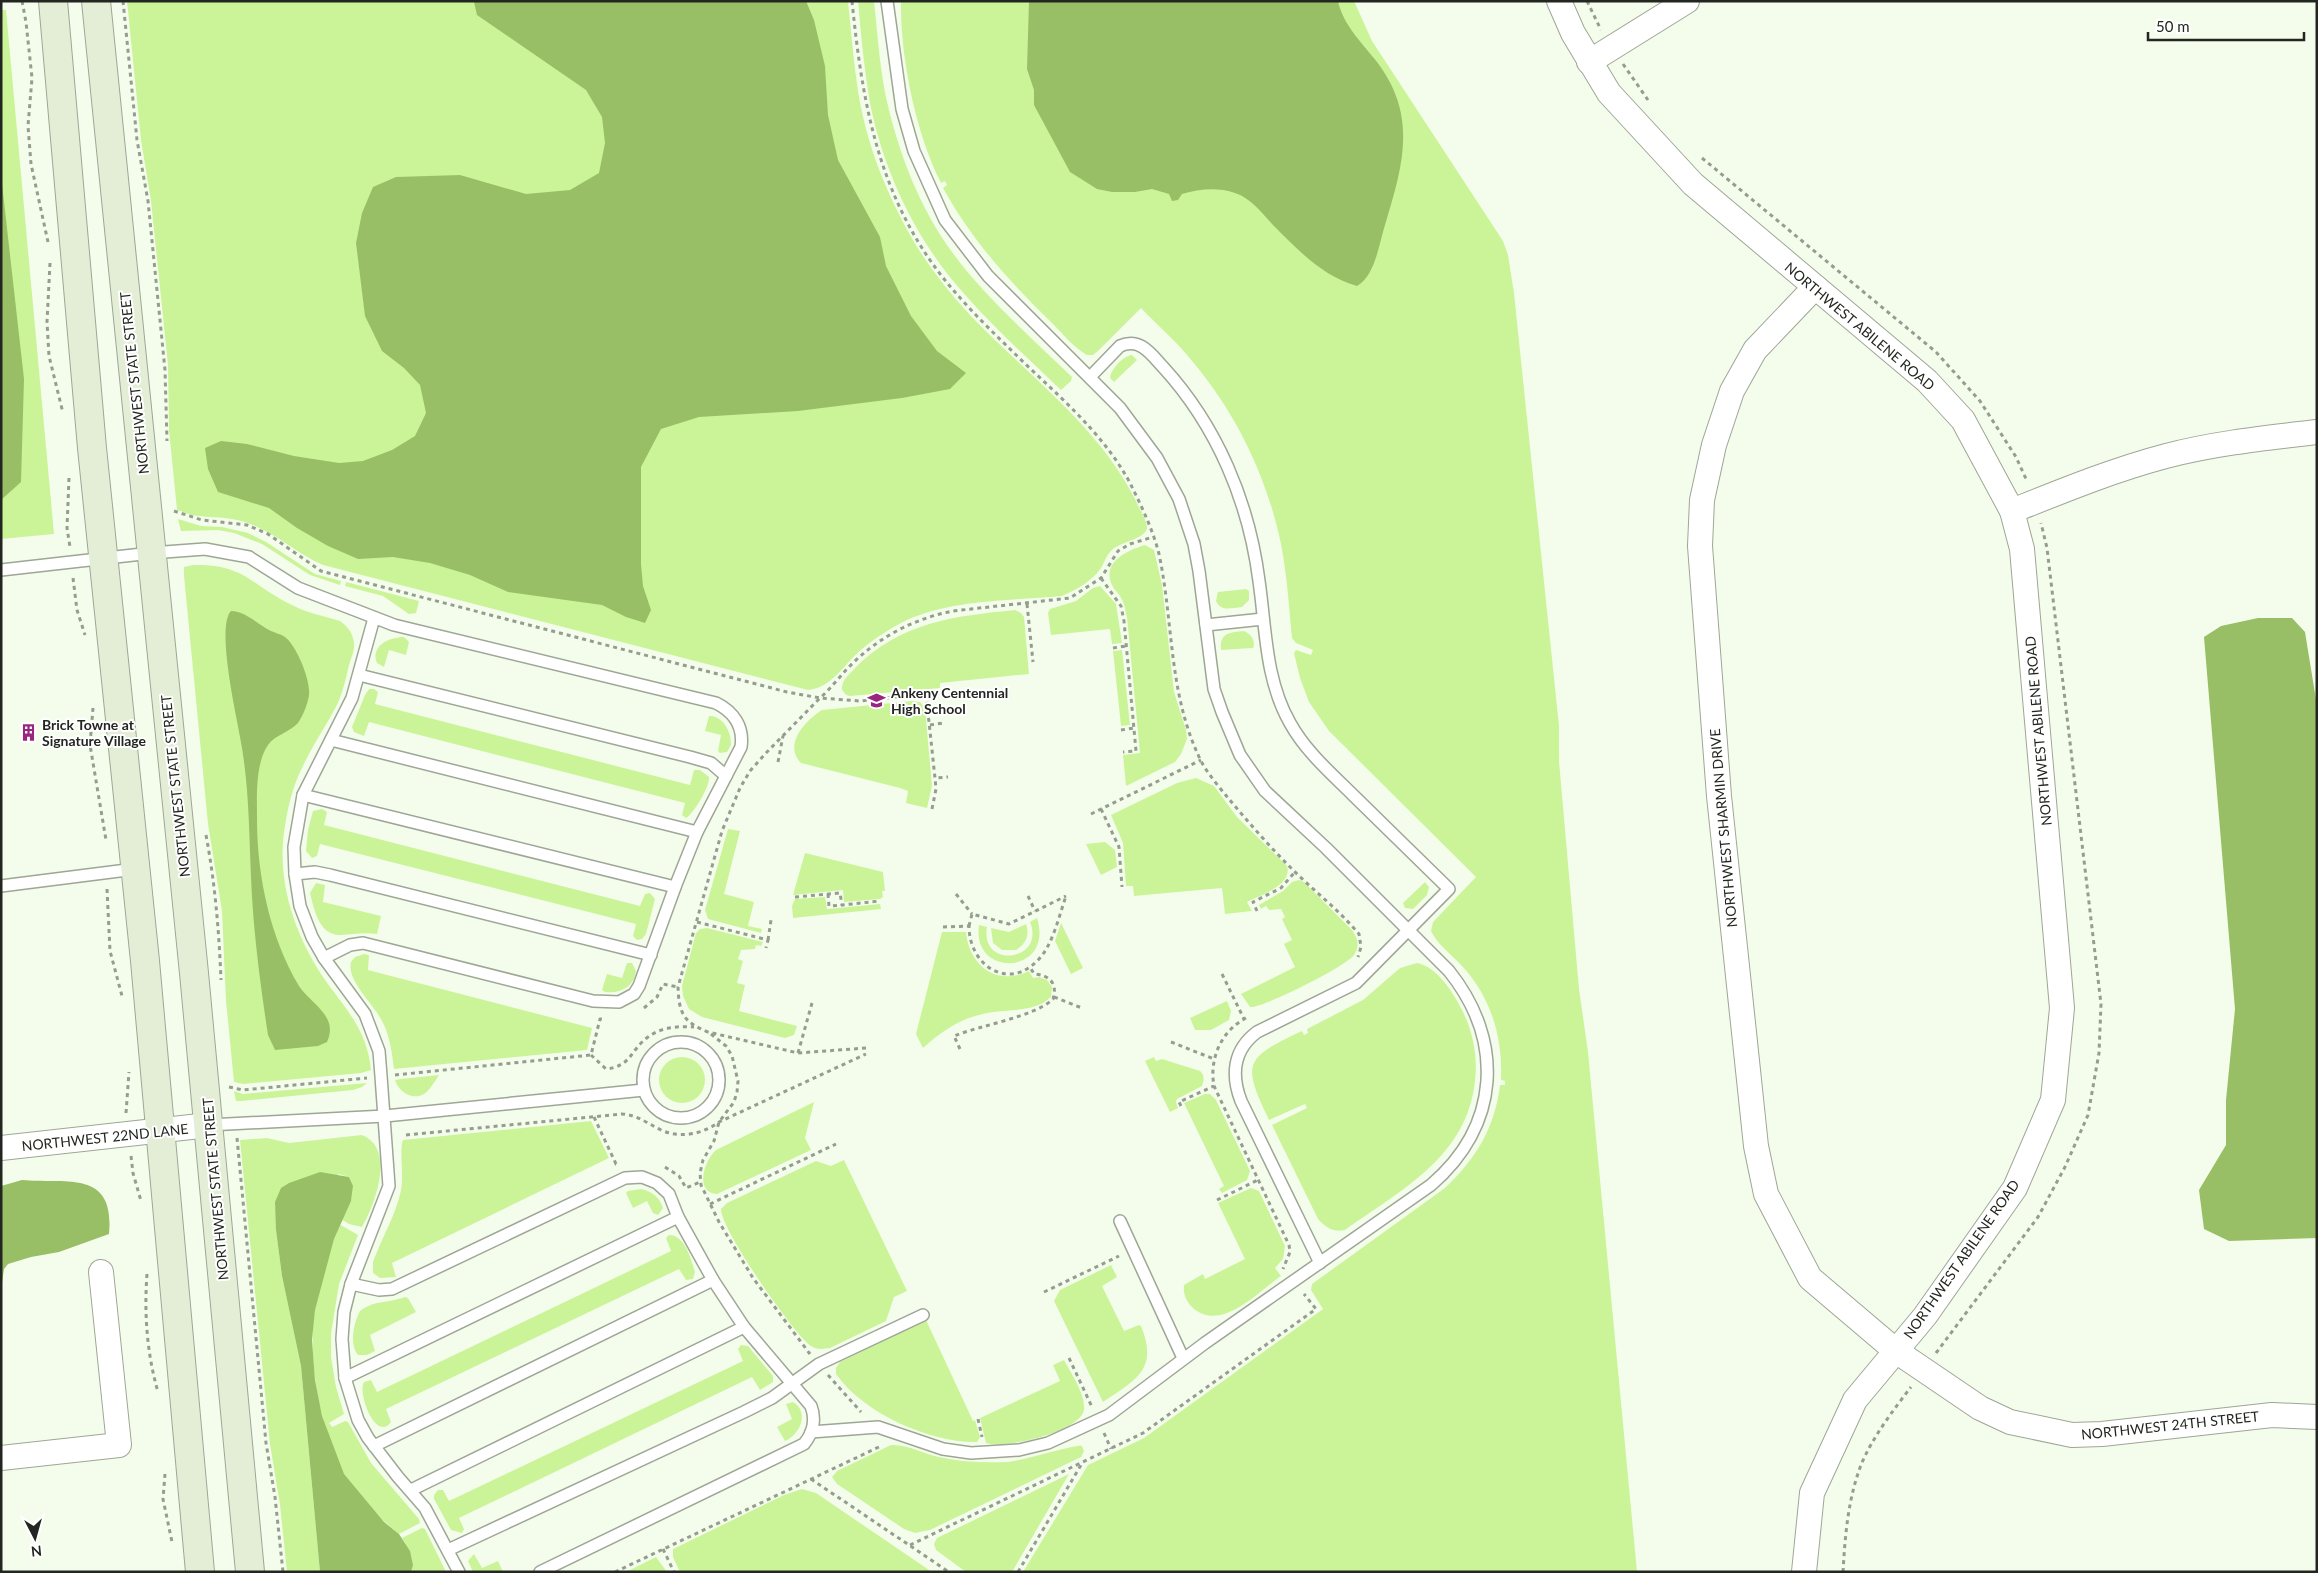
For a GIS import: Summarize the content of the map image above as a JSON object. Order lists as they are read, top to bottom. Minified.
{"streets":{"main road":["NORTHWEST STATE STREET"],"street":["NORTHWEST ABILENE ROAD","NORTHWEST SHARMIN DRIVE","NORTHWEST 22ND LANE","NORTHWEST 24TH STREET"]},"crossings":[["NORTHWEST ABILENE ROAD","NORTHWEST SHARMIN DRIVE"],["NORTHWEST ABILENE ROAD","NORTHWEST 24TH STREET"],["NORTHWEST STATE STREET","NORTHWEST 22ND LANE"],["NORTHWEST SHARMIN DRIVE","NORTHWEST 24TH STREET"]],"places":{"school or university":["Ankeny Centennial High School"],"building":["Brick Towne at Signature Village"]},"scale_bar":"50 m","north":"bottom"}
